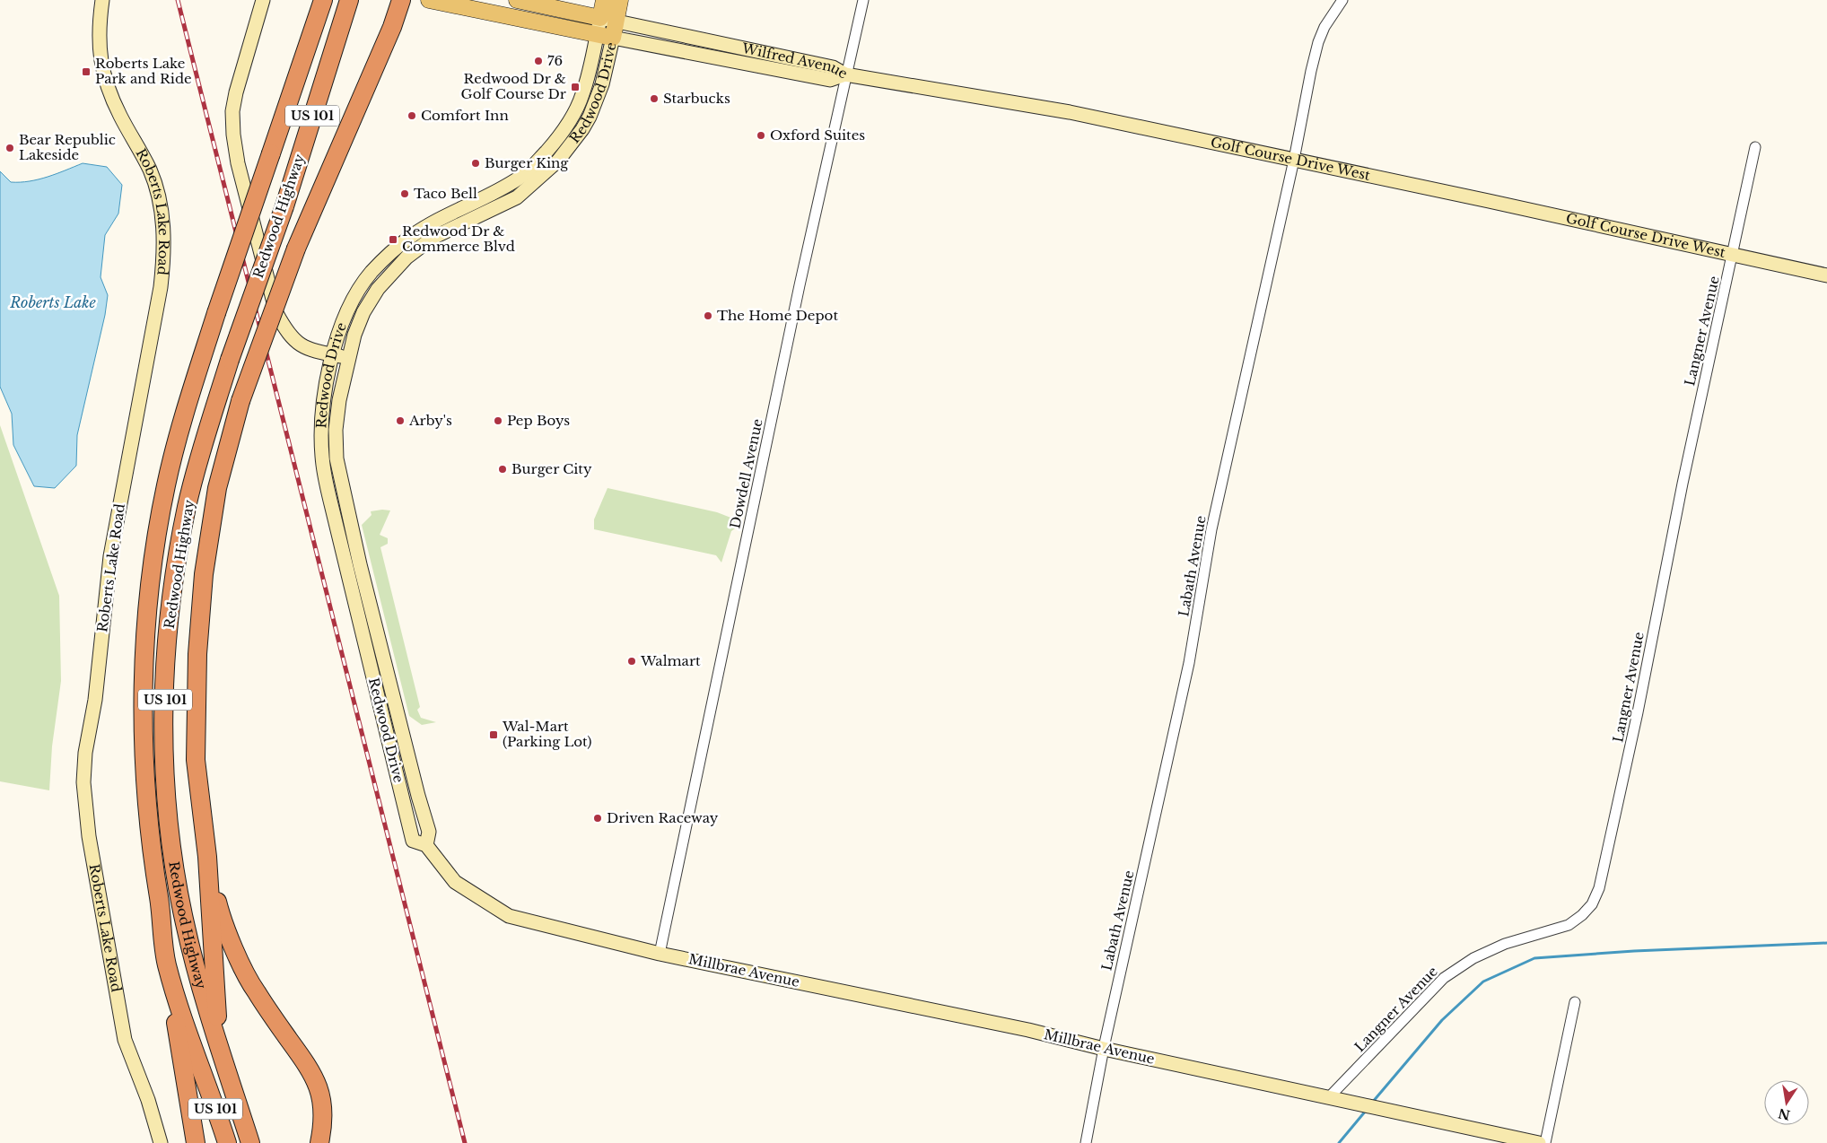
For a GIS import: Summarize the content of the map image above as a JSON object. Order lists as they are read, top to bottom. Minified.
{"streets":{"highway":["US 101","Redwood Highway"],"main road":["Wilfred Avenue","Redwood Drive"],"street":["Golf Course Drive West","Roberts Lake Road","Langner Avenue","Dowdell Avenue","Labath Avenue","Millbrae Avenue"]},"crossings":[["Wilfred Avenue","Redwood Drive"],["Wilfred Avenue","Golf Course Drive West"],["Wilfred Avenue","Dowdell Avenue"],["Redwood Drive","Dowdell Avenue"],["Redwood Drive","Millbrae Avenue"],["Golf Course Drive West","Langner Avenue"],["Golf Course Drive West","Dowdell Avenue"],["Golf Course Drive West","Labath Avenue"],["Langner Avenue","Millbrae Avenue"],["Dowdell Avenue","Millbrae Avenue"],["Labath Avenue","Millbrae Avenue"]],"water":["Roberts Lake"],"places":{"other":["76","Starbucks","Comfort Inn","Oxford Suites","Bear Republic Lakeside","Burger King","Taco Bell","The Home Depot","Arby's","Pep Boys","Burger City","Walmart","Driven Raceway"],"transit":["Roberts Lake Park and Ride","Redwood Dr & Golf Course Dr","Redwood Dr & Commerce Blvd","Wal-Mart (Parking Lot)"]},"north":"bottom"}
